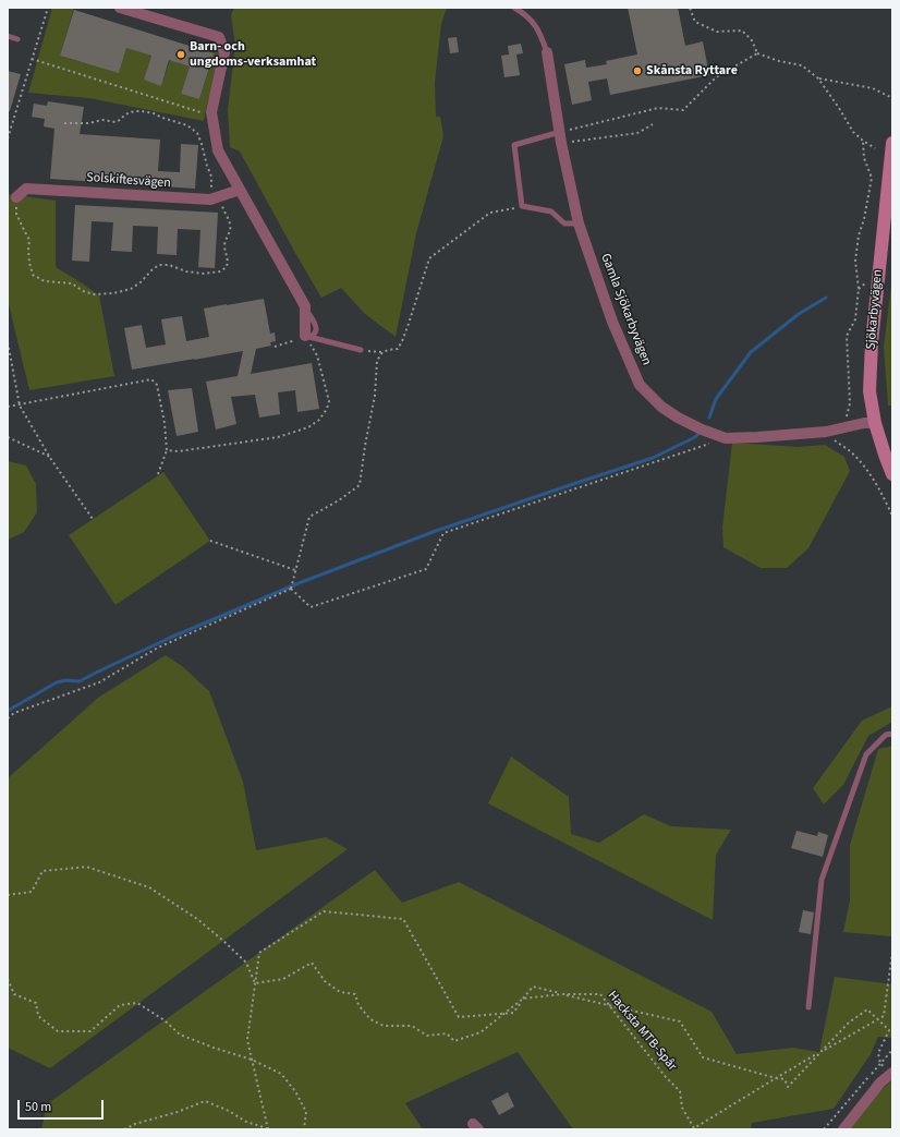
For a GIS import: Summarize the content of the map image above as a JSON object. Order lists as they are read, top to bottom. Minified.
{"streets":{"street":["Solskiftesvägen","Gamla Sjökarbyvägen","Sjökarbyvägen"],"path":["Hacksta MTB-Spår"]},"crossings":[["Gamla Sjökarbyvägen","Sjökarbyvägen"]],"places":["Barn- och ungdoms-verksamhat","Skånsta Ryttare"],"scale_bar":"50 m"}
